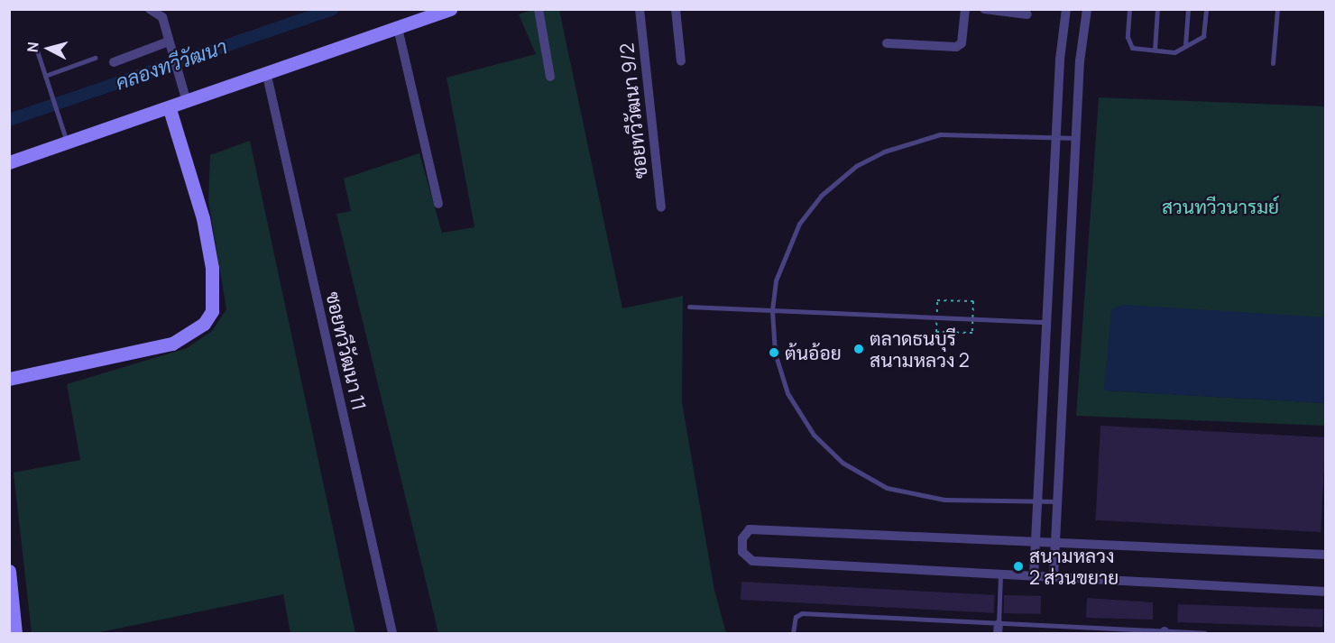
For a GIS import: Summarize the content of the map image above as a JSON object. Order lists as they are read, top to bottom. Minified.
{"streets":{"street":["ซอยทวีวัฒนา 9/2","ซอยทวีวัฒนา 11"]},"water":["คลองทวีวัฒนา"],"parks":["สวนทวีวนารมย์"],"places":["ตลาดธนบุรี สนามหลวง 2","ต้นอ้อย","สนามหลวง 2 ส่วนขยาย"],"north":"left"}
